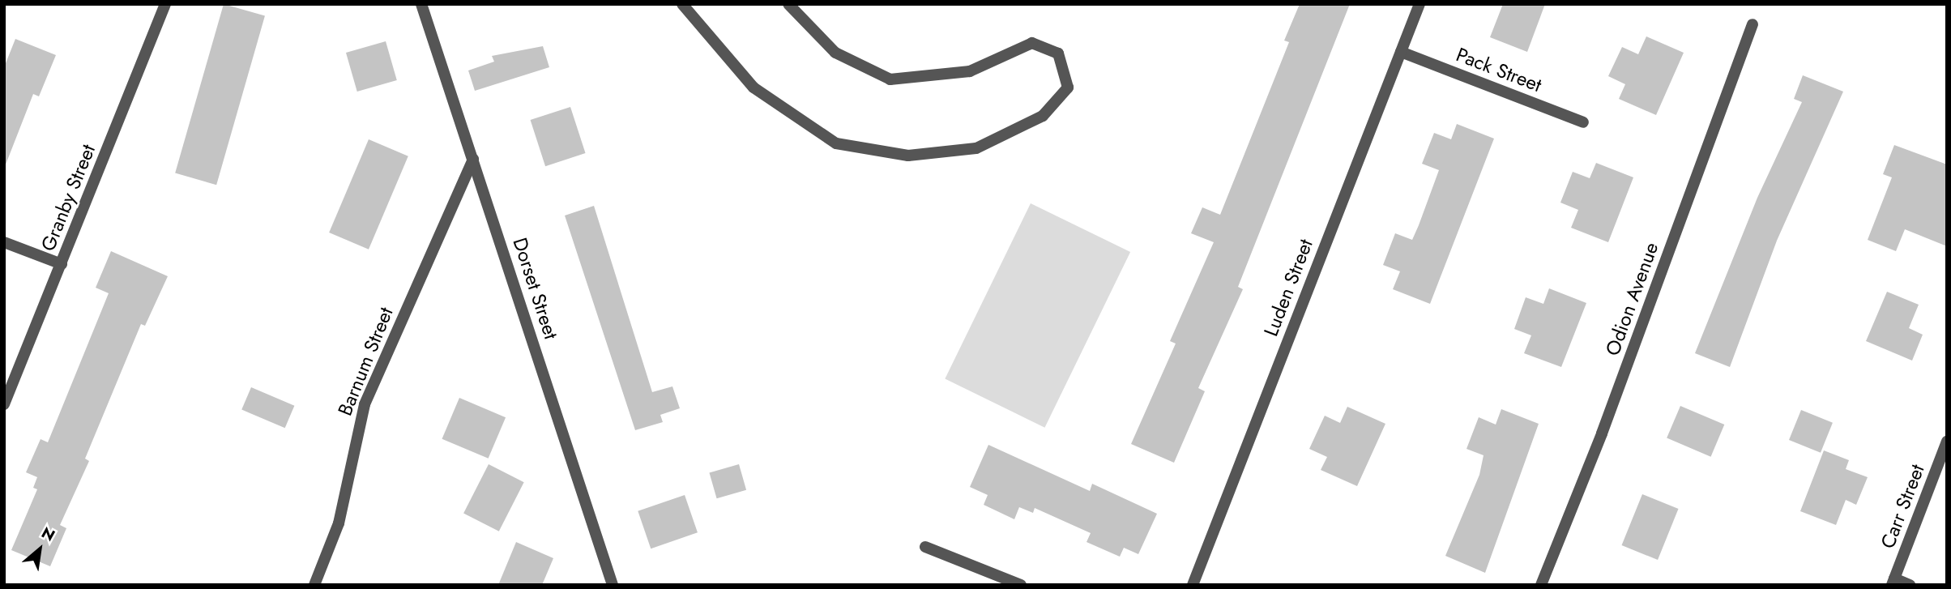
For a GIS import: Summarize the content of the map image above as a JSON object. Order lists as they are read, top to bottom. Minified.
{"streets":{"street":["Pack Street","Granby Street","Luden Street","Dorset Street","Odion Avenue","Barnum Street","Carr Street"]},"crossings":[["Pack Street","Luden Street"],["Dorset Street","Barnum Street"]],"north":"top right"}
